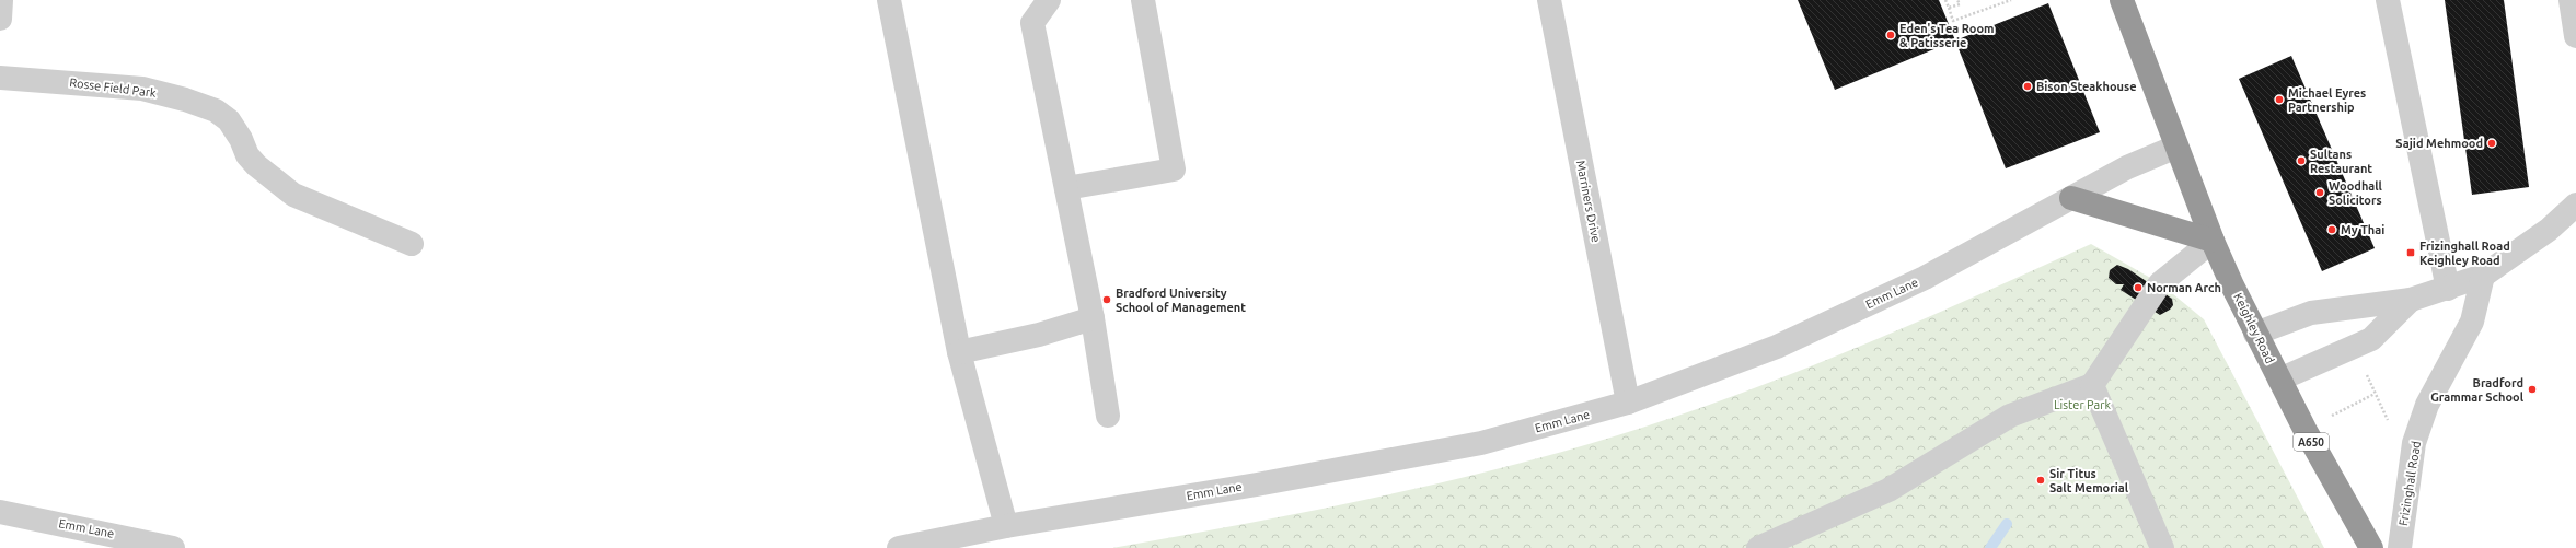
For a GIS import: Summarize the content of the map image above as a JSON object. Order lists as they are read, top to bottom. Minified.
{"streets":{"highway":["Keighley Road","A650"],"street":["Rosse Field Park","Marriners Drive","Emm Lane","Frizinghall Road"]},"crossings":[["Marriners Drive","Emm Lane"],["Emm Lane","Keighley Road"]],"parks":["Lister Park"],"places":{"other":["Eden's Tea Room & Patisserie","Bison Steakhouse","Michael Eyres Partnership","Sajid Mehmood","Sultans Restaurant","Woodhall Solicitors","My Thai","Norman Arch","Bradford University School of Management","Bradford Grammar School","Sir Titus Salt Memorial"],"transit":["Frizinghall Road Keighley Road"]}}
